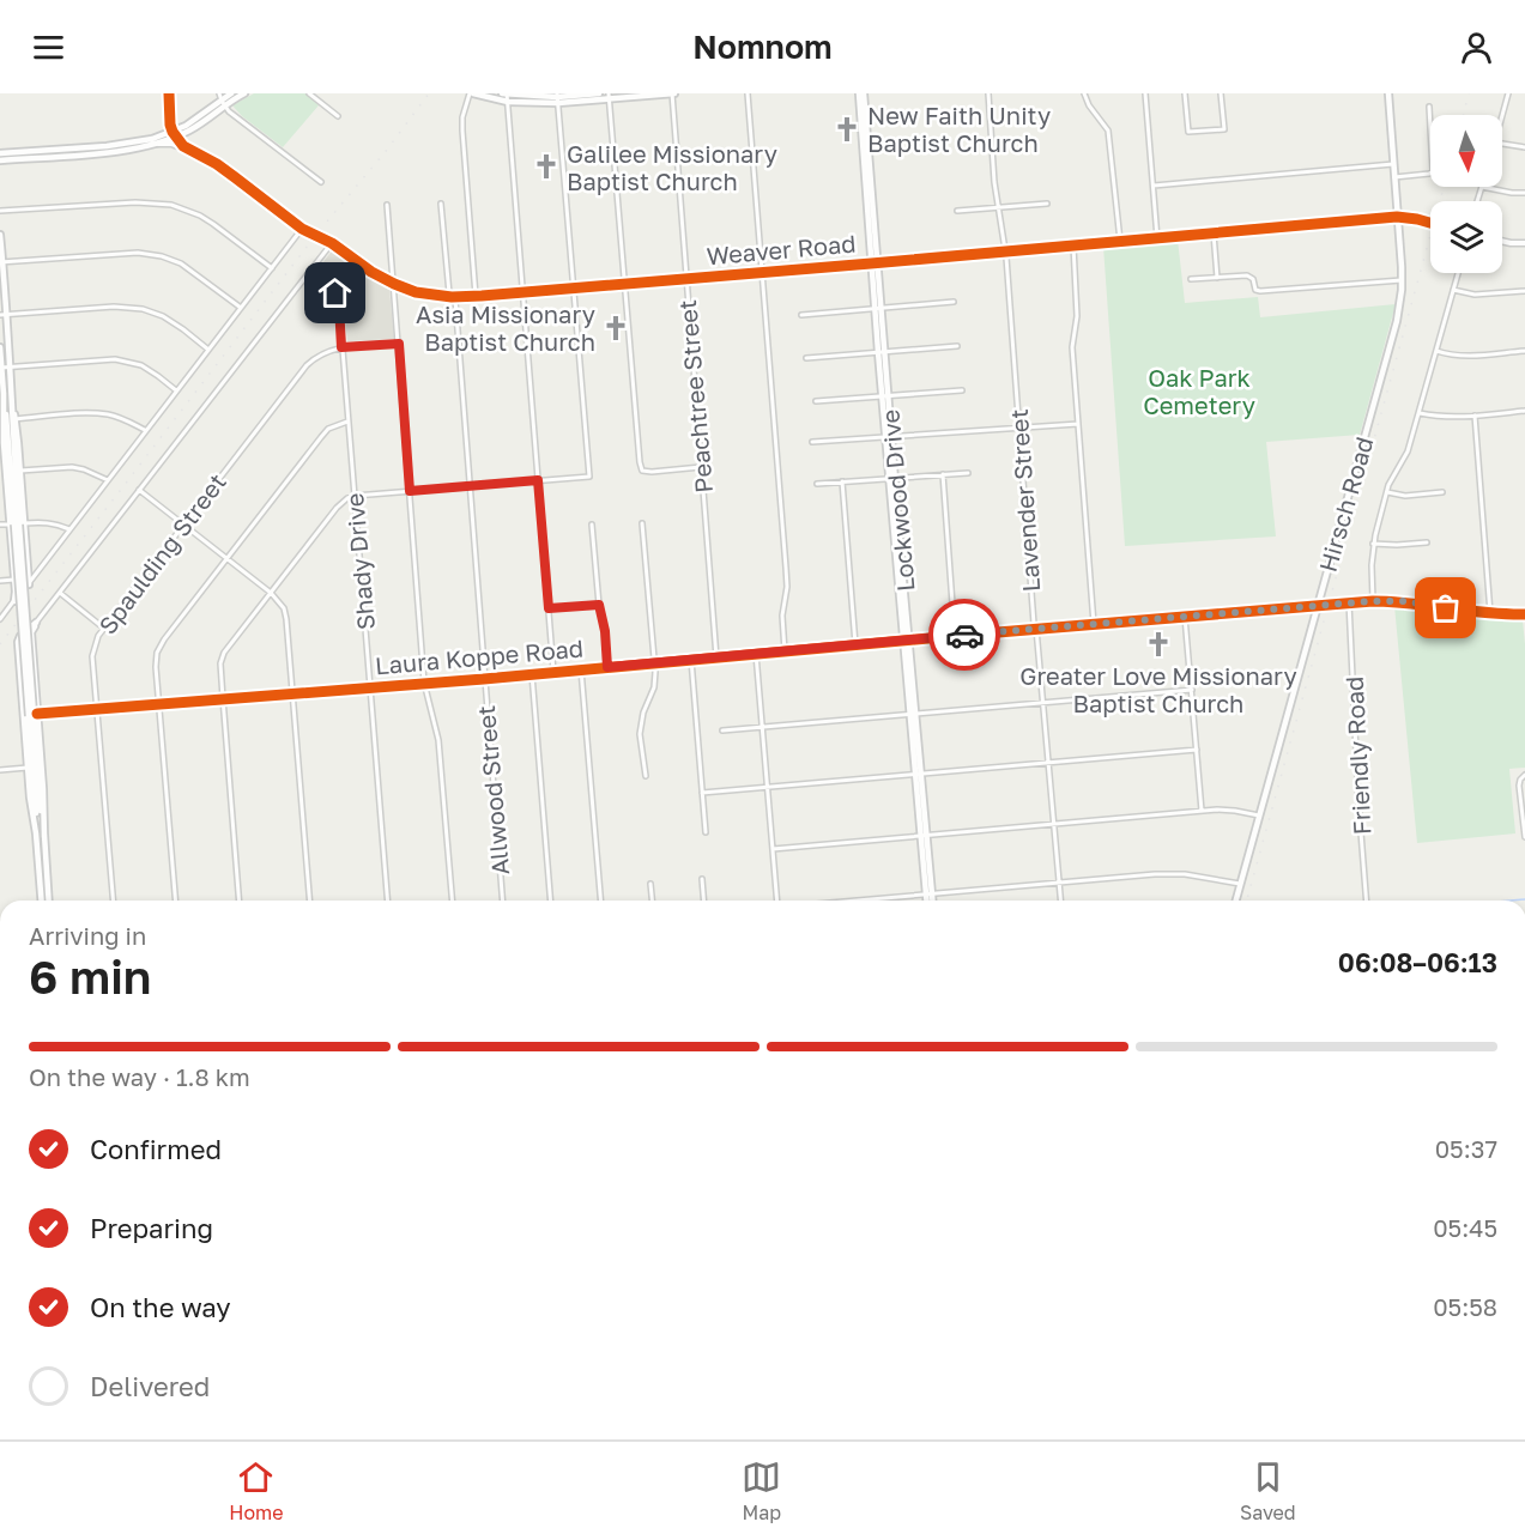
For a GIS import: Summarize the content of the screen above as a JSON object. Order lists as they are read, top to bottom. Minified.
{"streets":{"main road":["Lockwood Drive","Hirsch Road"],"street":["Weaver Road","Peachtree Street","Lavender Street","Spaulding Street","Shady Drive","Laura Koppe Road","Friendly Road","Allwood Street"]},"crossings":[["Weaver Road","Peachtree Street"],["Weaver Road","Lockwood Drive"],["Weaver Road","Lavender Street"],["Weaver Road","Hirsch Road"],["Weaver Road","Allwood Street"],["Peachtree Street","Laura Koppe Road"],["Lockwood Drive","Laura Koppe Road"],["Lavender Street","Laura Koppe Road"],["Hirsch Road","Laura Koppe Road"],["Spaulding Street","Shady Drive"],["Spaulding Street","Laura Koppe Road"],["Shady Drive","Laura Koppe Road"],["Laura Koppe Road","Friendly Road"],["Laura Koppe Road","Allwood Street"]],"parks":["Oak Park Cemetery"],"places":{"church":["New Faith Unity Baptist Church","Galilee Missionary Baptist Church","Asia Missionary Baptist Church","Greater Love Missionary Baptist Church"]},"north":"bottom","page":{"header":"Nomnom","heading":["6 min","Arriving in","06:08–06:13"],"bar":"On the way · 1.8 km","list":[["Confirmed","05:37"],["Preparing","05:45"],["On the way","05:58"],"Delivered"],"tabs":["Home","Map","Saved"]}}
